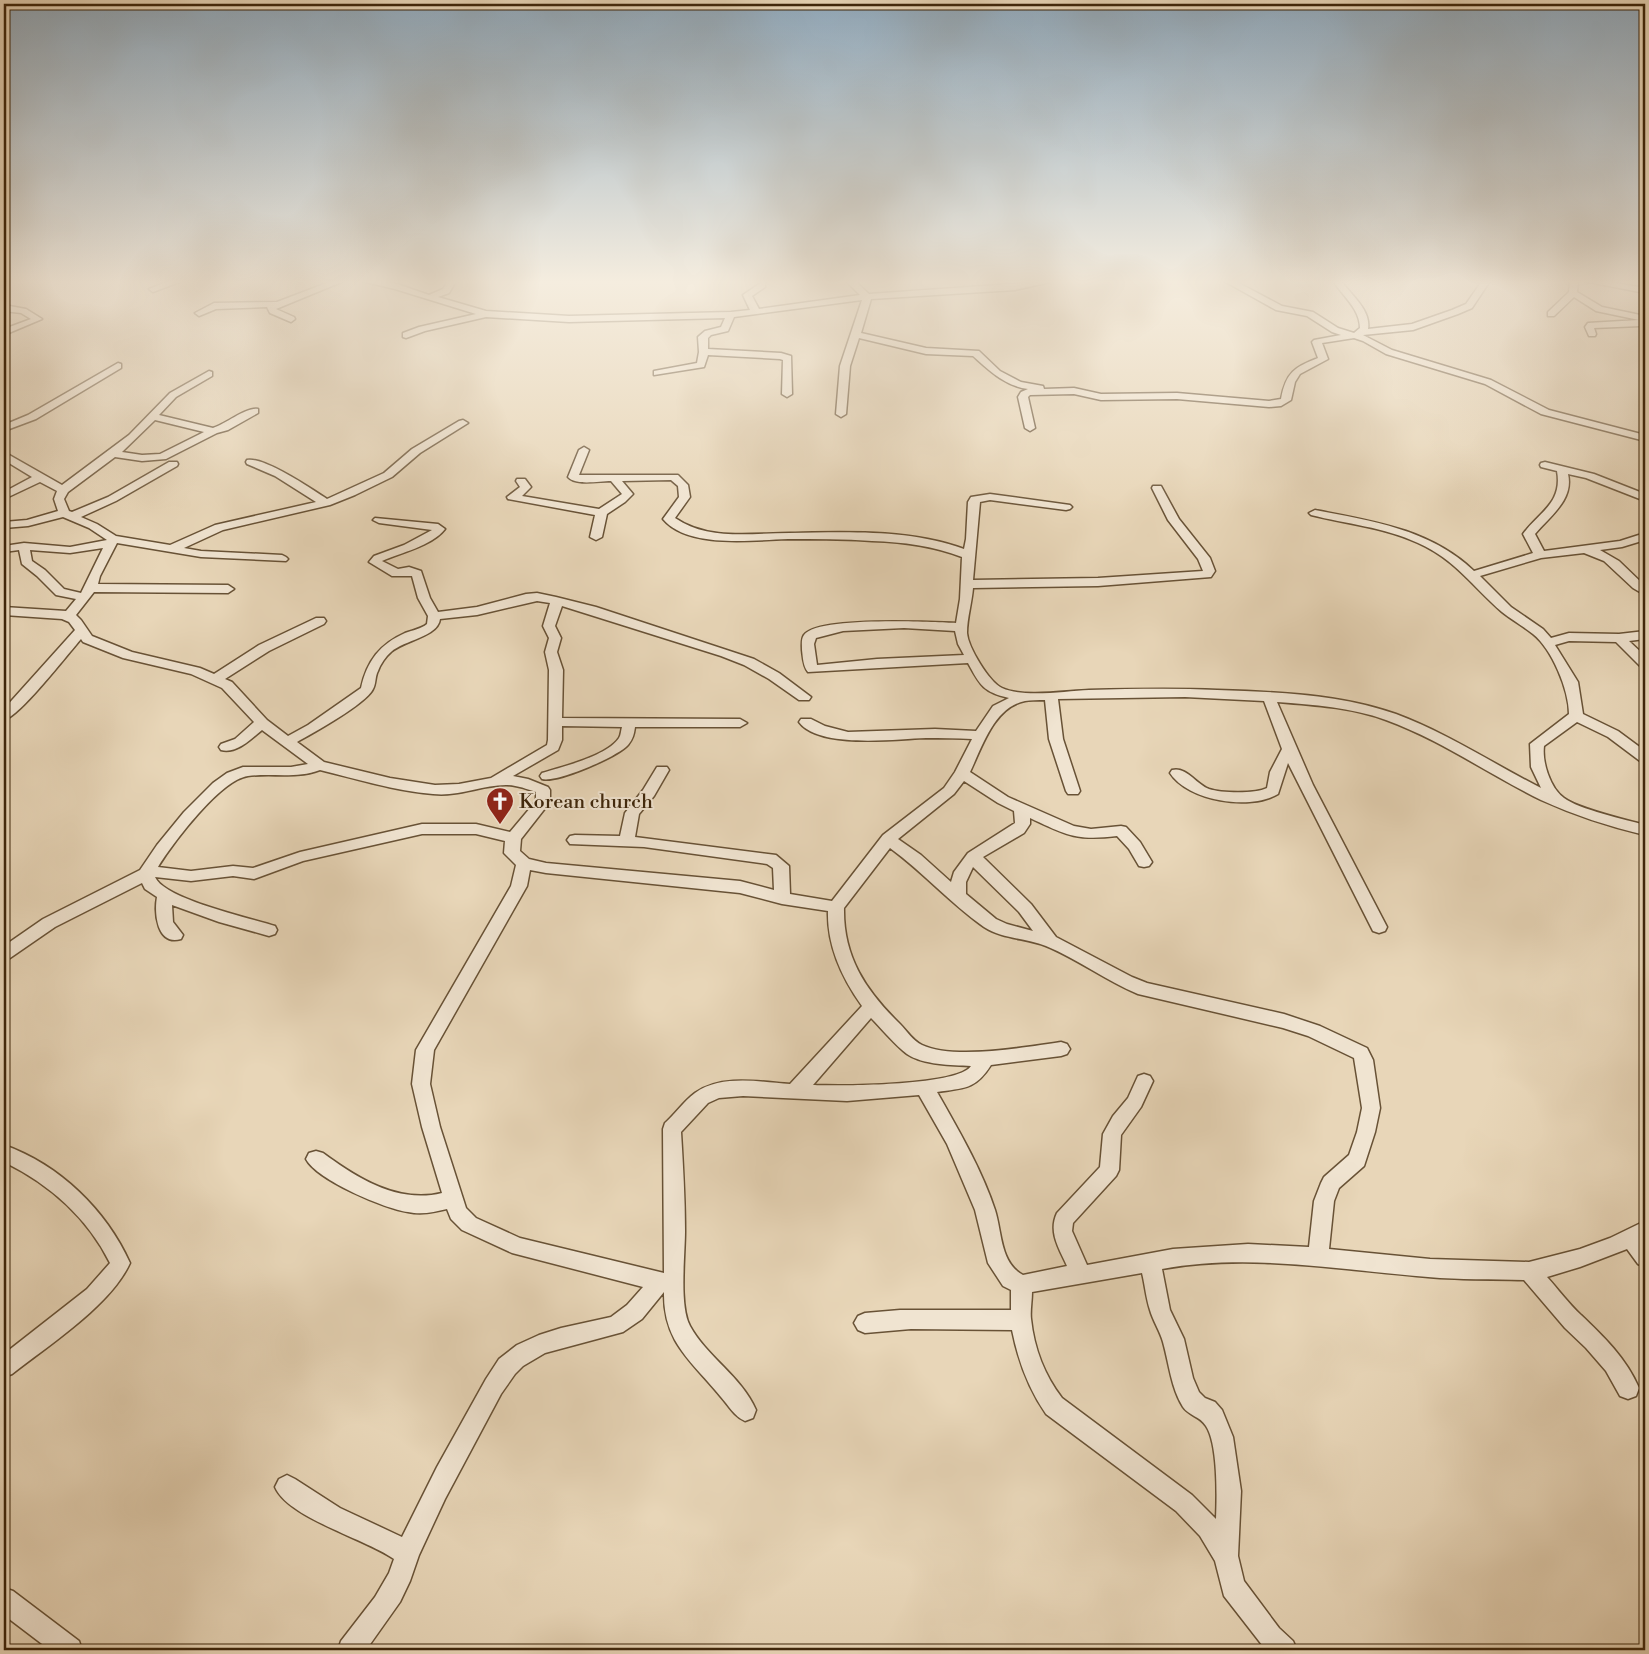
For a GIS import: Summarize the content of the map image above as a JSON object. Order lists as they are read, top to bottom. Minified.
{"places":{"church":["Korean church"]}}
